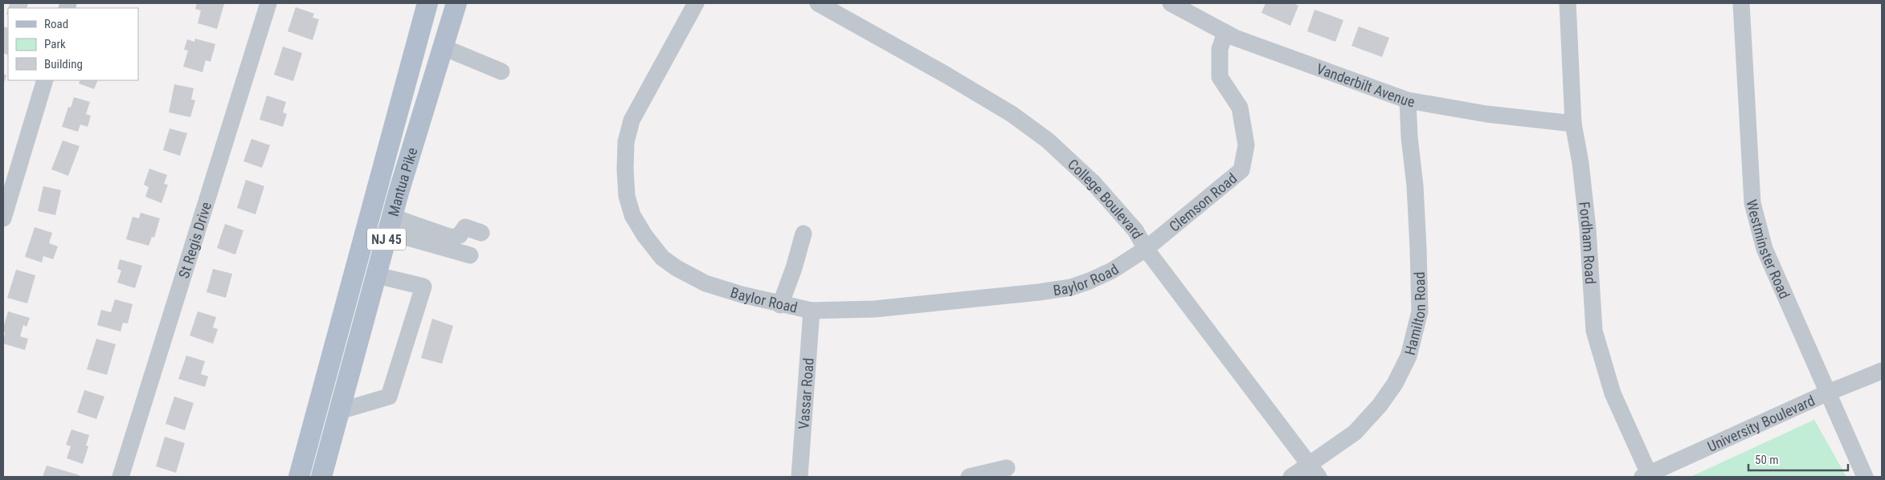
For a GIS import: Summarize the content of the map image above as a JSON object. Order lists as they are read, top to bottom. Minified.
{"streets":{"main road":["Mantua Pike","NJ 45"],"street":["Vanderbilt Avenue","College Boulevard","Clemson Road","St Regis Drive","Fordham Road","Westminster Road","Baylor Road","Hamilton Road","Vassar Road","University Boulevard"]},"crossings":[["Vanderbilt Avenue","Clemson Road"],["Vanderbilt Avenue","Fordham Road"],["Vanderbilt Avenue","Hamilton Road"],["College Boulevard","Clemson Road"],["College Boulevard","Baylor Road"],["College Boulevard","Hamilton Road"],["Clemson Road","Baylor Road"],["Fordham Road","University Boulevard"],["Westminster Road","University Boulevard"],["Baylor Road","Vassar Road"]],"legend":["Road","Park","Building"],"scale_bar":"50 m"}
